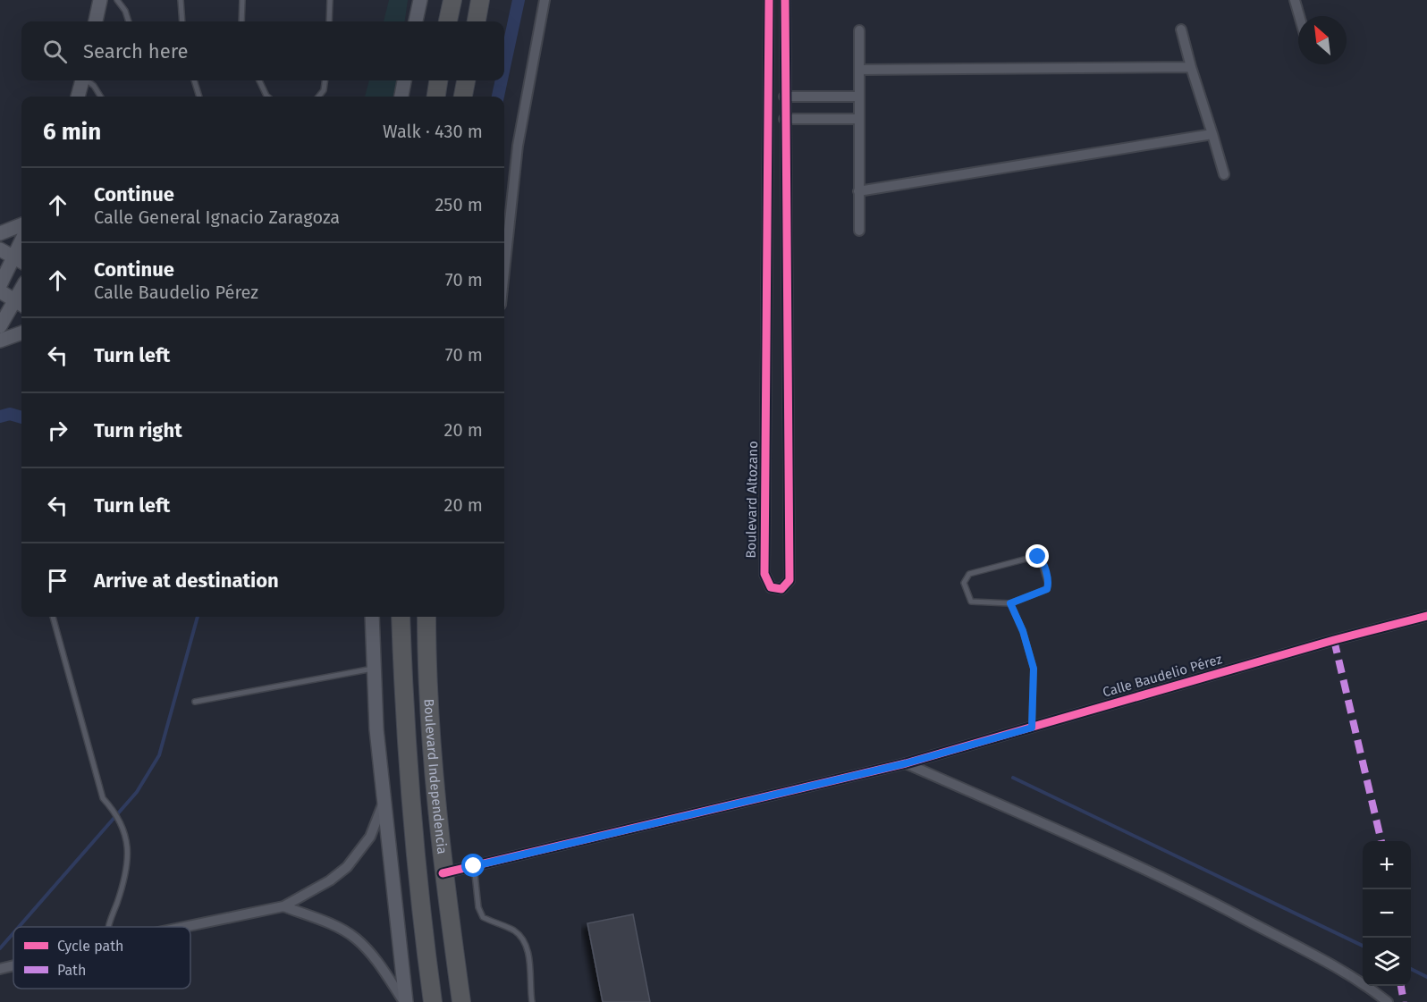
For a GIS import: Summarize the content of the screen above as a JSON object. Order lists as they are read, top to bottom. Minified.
{"streets":{"highway":["Boulevard Independencia"],"street":["Boulevard Altozano","Calle Baudelio Pérez"]},"crossings":[["Calle Baudelio Pérez","Boulevard Independencia"]],"legend":["Cycle path","Path"],"north":"top left","page":{"search":"Search here","heading":["6 min","Walk · 430 m"],"list":[["Continue","Calle General Ignacio Zaragoza","250 m"],["Continue","Calle Baudelio Pérez","70 m"],["Turn left","70 m"],["Turn right","20 m"],["Turn left","20 m"],"Arrive at destination"],"map_buttons":["+","−"]}}
